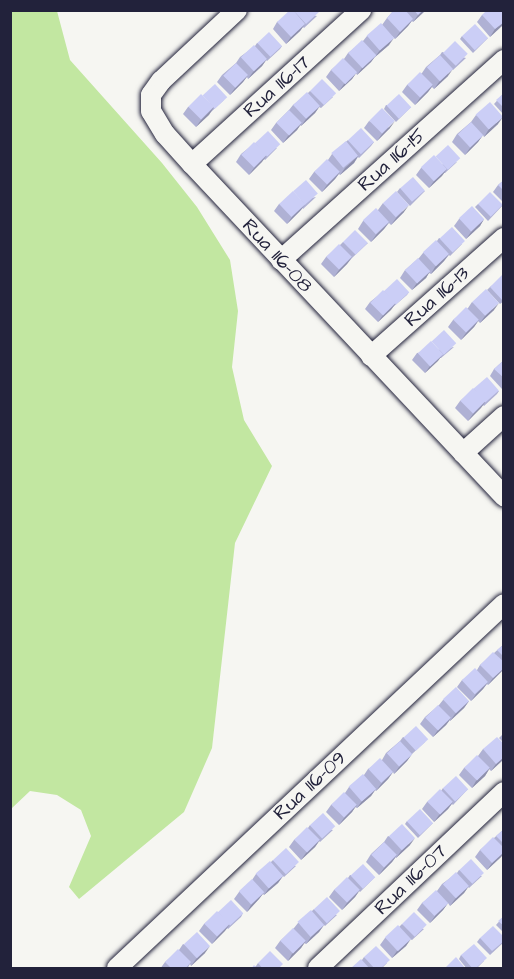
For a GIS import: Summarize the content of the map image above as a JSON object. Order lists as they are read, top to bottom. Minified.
{"streets":{"street":["Rua 116-17","Rua 116-15","Rua 116-08","Rua 116-13","Rua 116-09","Rua 116-07"]},"crossings":[["Rua 116-17","Rua 116-08"],["Rua 116-15","Rua 116-08"],["Rua 116-08","Rua 116-13"]]}
